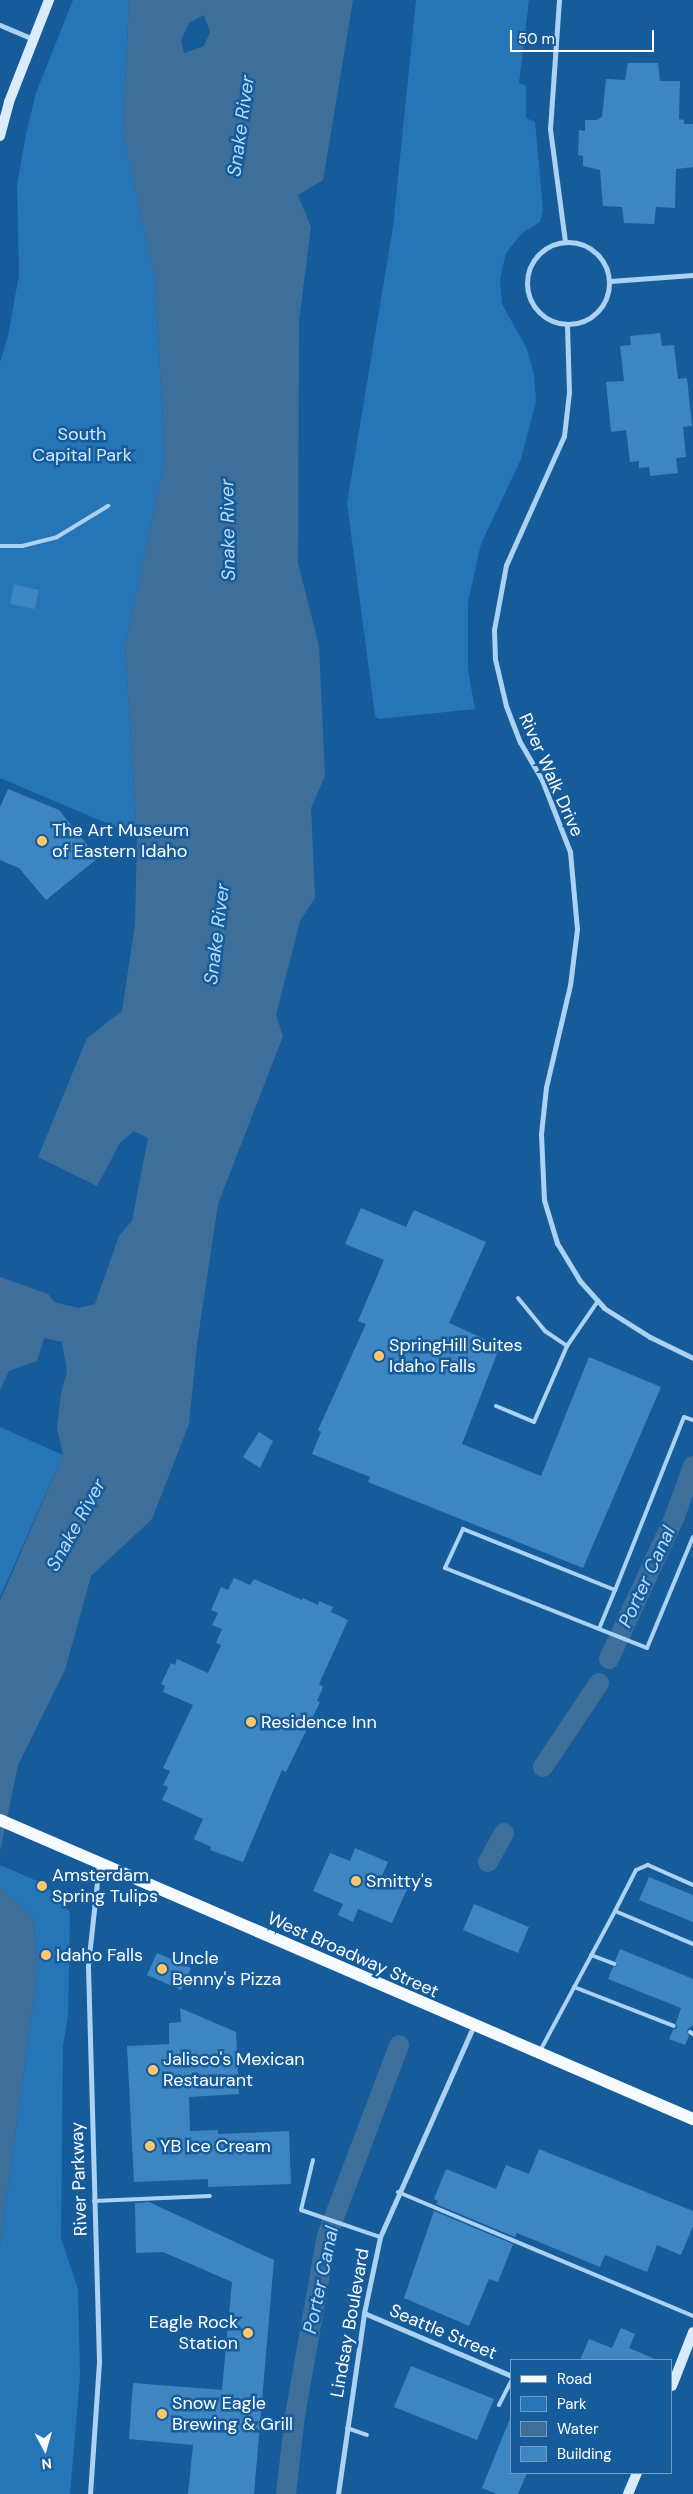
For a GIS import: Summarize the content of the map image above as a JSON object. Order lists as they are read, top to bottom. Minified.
{"streets":{"main road":["West Broadway Street"],"street":["River Walk Drive","River Parkway","Lindsay Boulevard","Seattle Street"]},"crossings":[["West Broadway Street","River Parkway"],["West Broadway Street","Lindsay Boulevard"],["Lindsay Boulevard","Seattle Street"]],"water":["Snake River","Porter Canal"],"parks":["South Capital Park"],"places":["The Art Museum of Eastern Idaho","SpringHill Suites Idaho Falls","Residence Inn","Smitty's","Amsterdam Spring Tulips","Idaho Falls","Uncle Benny's Pizza","Jalisco's Mexican Restaurant","YB Ice Cream","Eagle Rock Station","Snow Eagle Brewing & Grill"],"legend":["Road","Park","Water","Building"],"scale_bar":"50 m","north":"bottom"}
